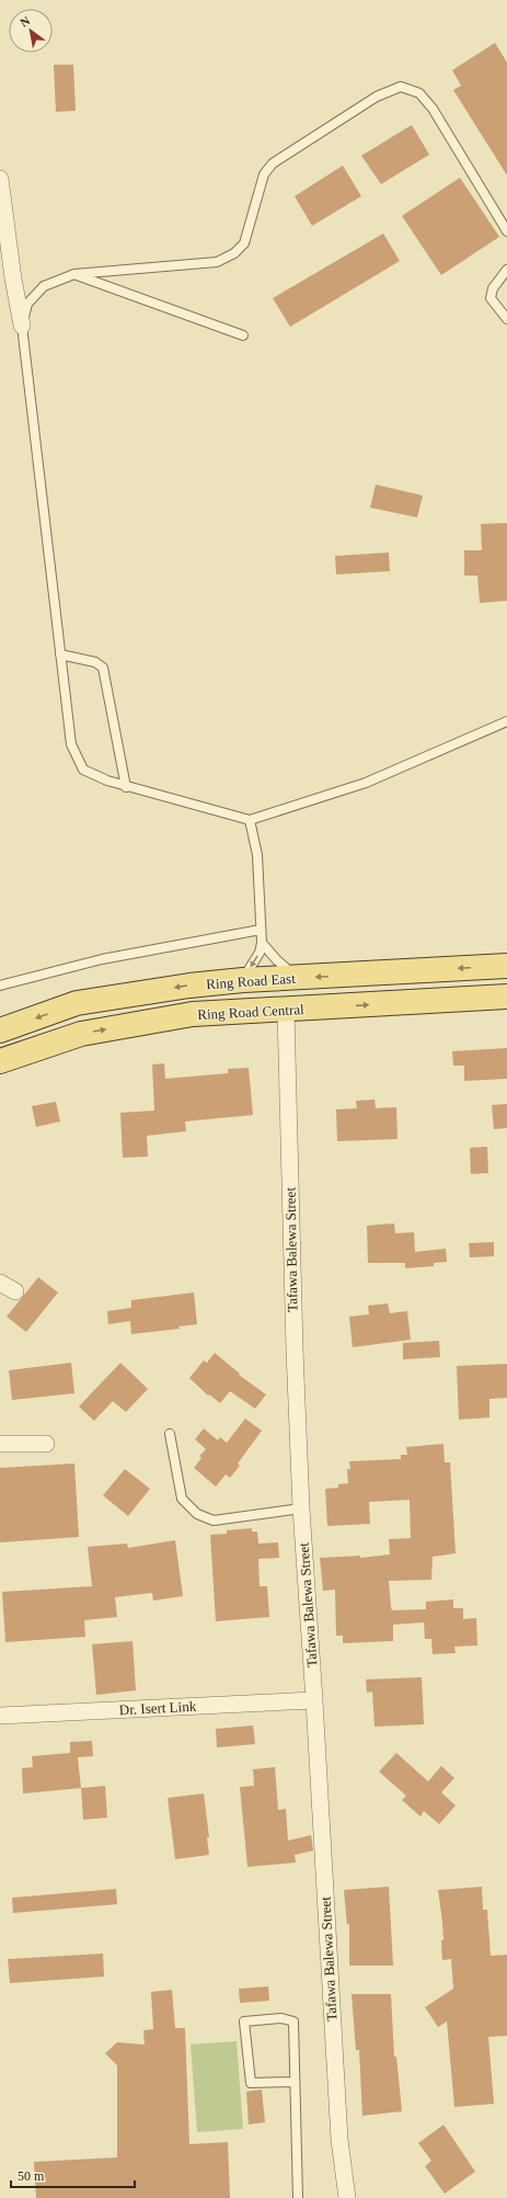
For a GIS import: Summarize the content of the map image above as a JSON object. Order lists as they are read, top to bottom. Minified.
{"streets":{"main road":["Ring Road East","Ring Road Central"],"street":["Tafawa Balewa Street","Dr. Isert Link"]},"crossings":[["Ring Road Central","Tafawa Balewa Street"],["Tafawa Balewa Street","Dr. Isert Link"]],"one_way":["Ring Road East","Ring Road Central"],"scale_bar":"50 m","north":"top left"}
